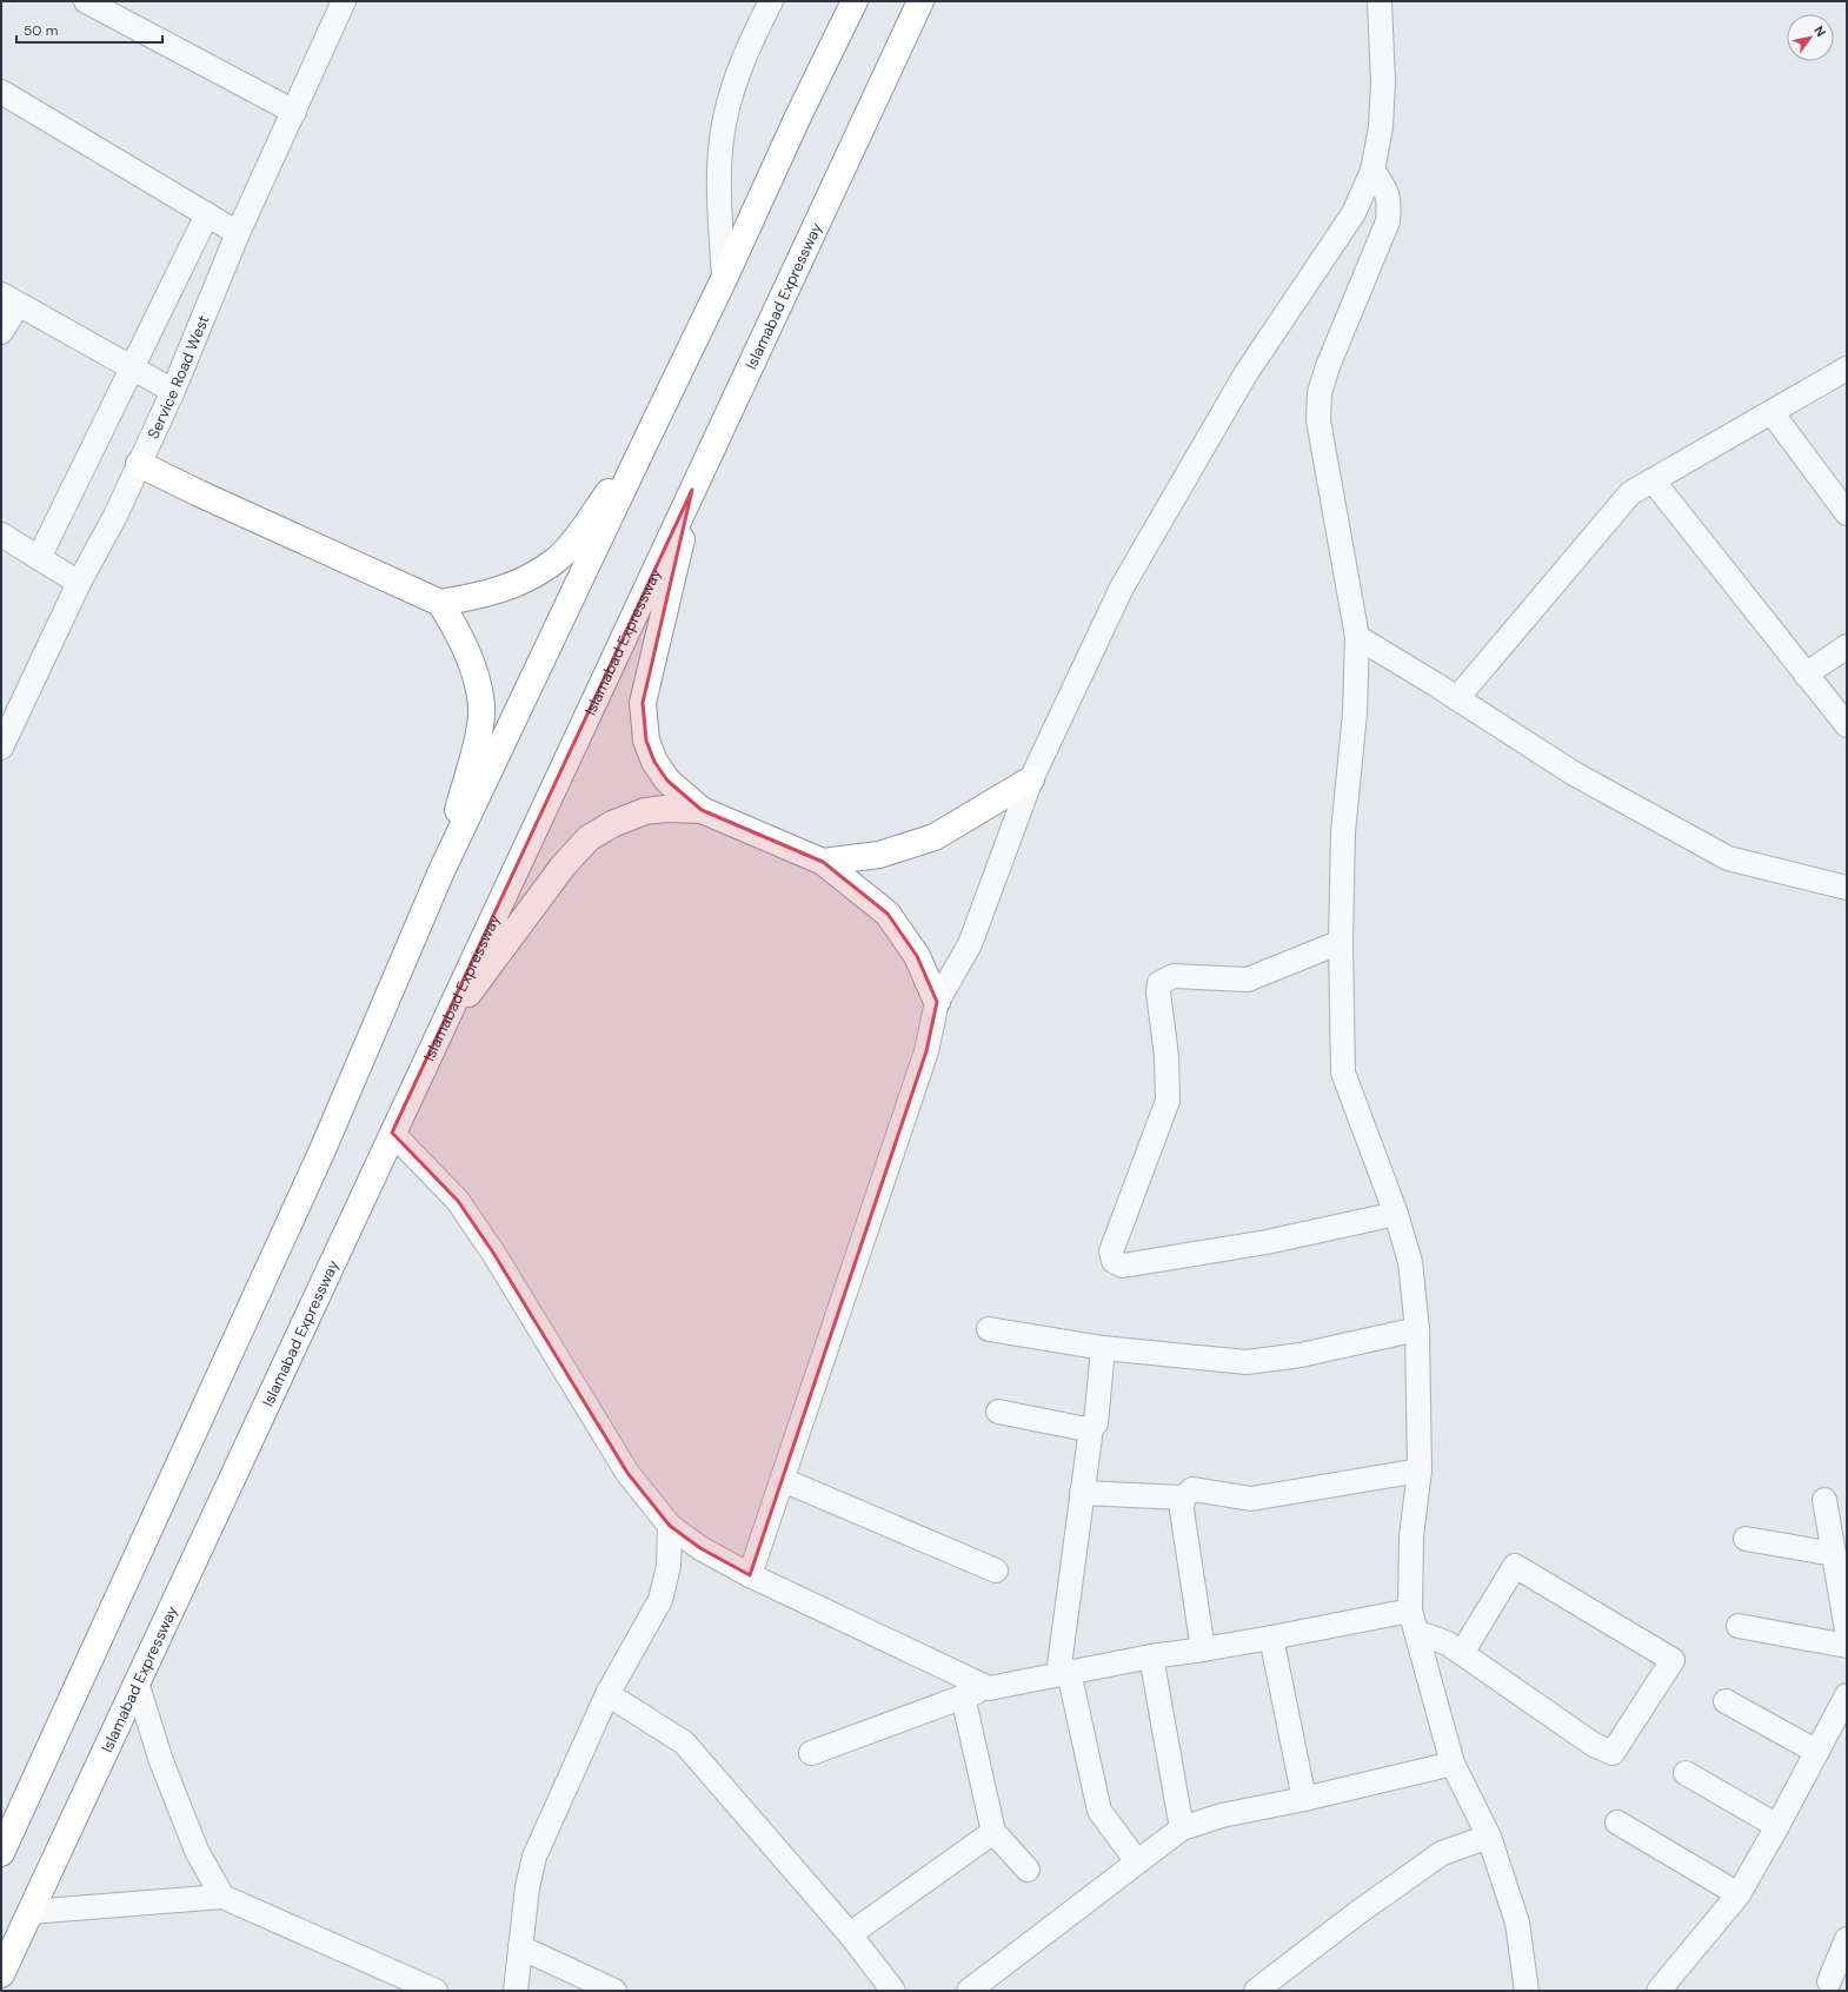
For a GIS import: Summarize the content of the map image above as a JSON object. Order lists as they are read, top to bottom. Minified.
{"streets":{"highway":["Islamabad Expressway"],"street":["Service Road West"]},"scale_bar":"50 m","north":"top right"}
